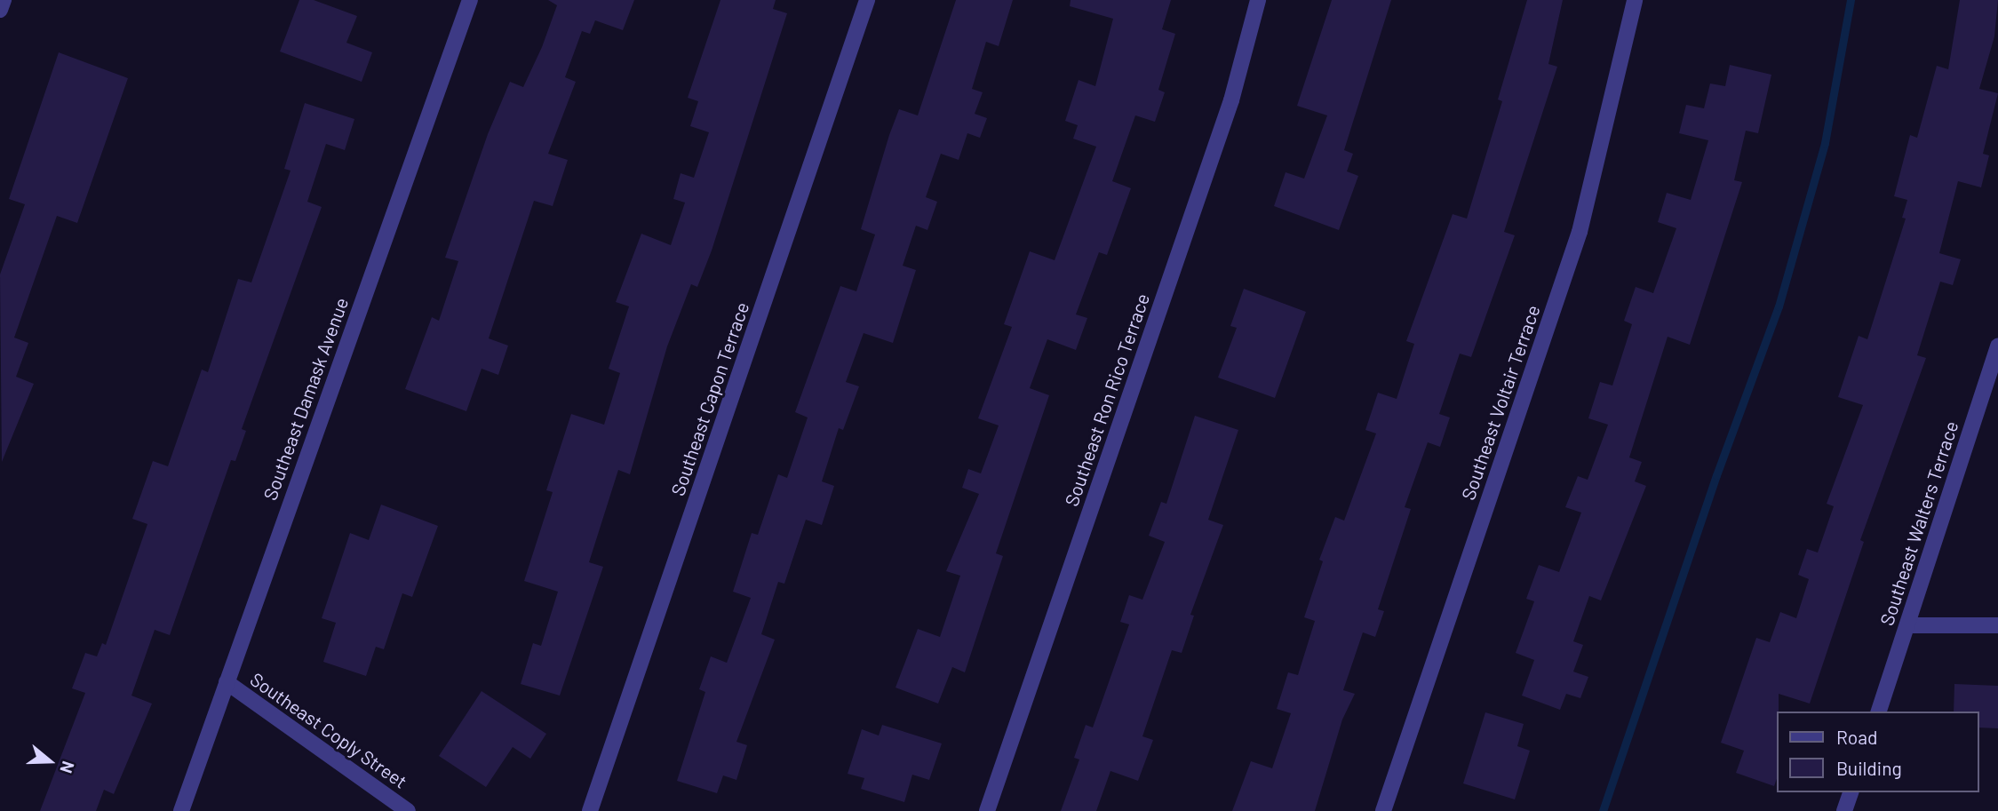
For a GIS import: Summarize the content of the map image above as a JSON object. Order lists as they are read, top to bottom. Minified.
{"streets":{"street":["Southeast Damask Avenue","Southeast Capon Terrace","Southeast Ron Rico Terrace","Southeast Voltair Terrace","Southeast Walters Terrace","Southeast Coply Street"]},"crossings":[["Southeast Damask Avenue","Southeast Coply Street"]],"legend":["Road","Building"],"north":"right"}
